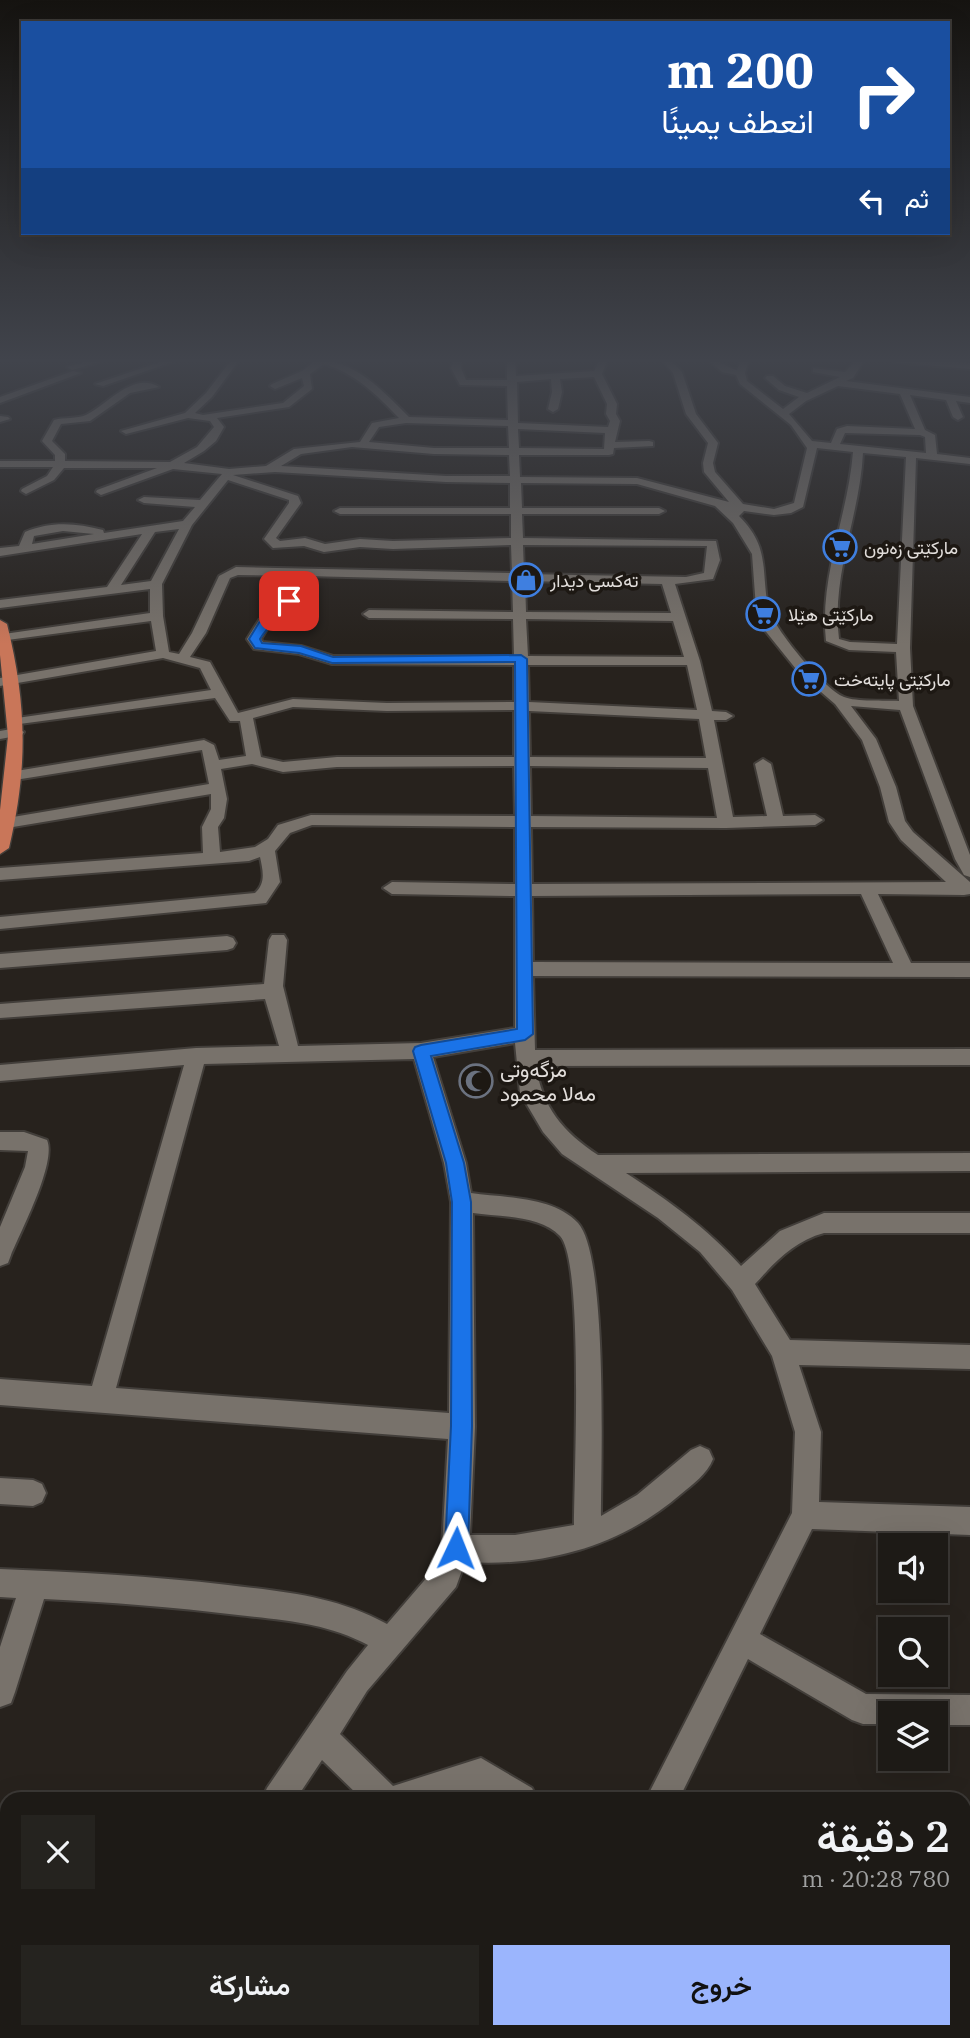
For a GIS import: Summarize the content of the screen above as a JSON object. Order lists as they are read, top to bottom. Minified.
{"places":{"supermarket":["مارکێتی زەنون","مارکێتی هێلا","مارکێتی پایتەخت"],"shop":["تەكسی دیدار"],"mosque":["مزگه‌وتی مه‌لا محمود"]},"page":{"turn":["200 m","انعطف يمينًا"],"then":"ثم","heading":["2 دقيقة","780 m · 20:28"],"buttons":["خروج","مشاركة"]}}
